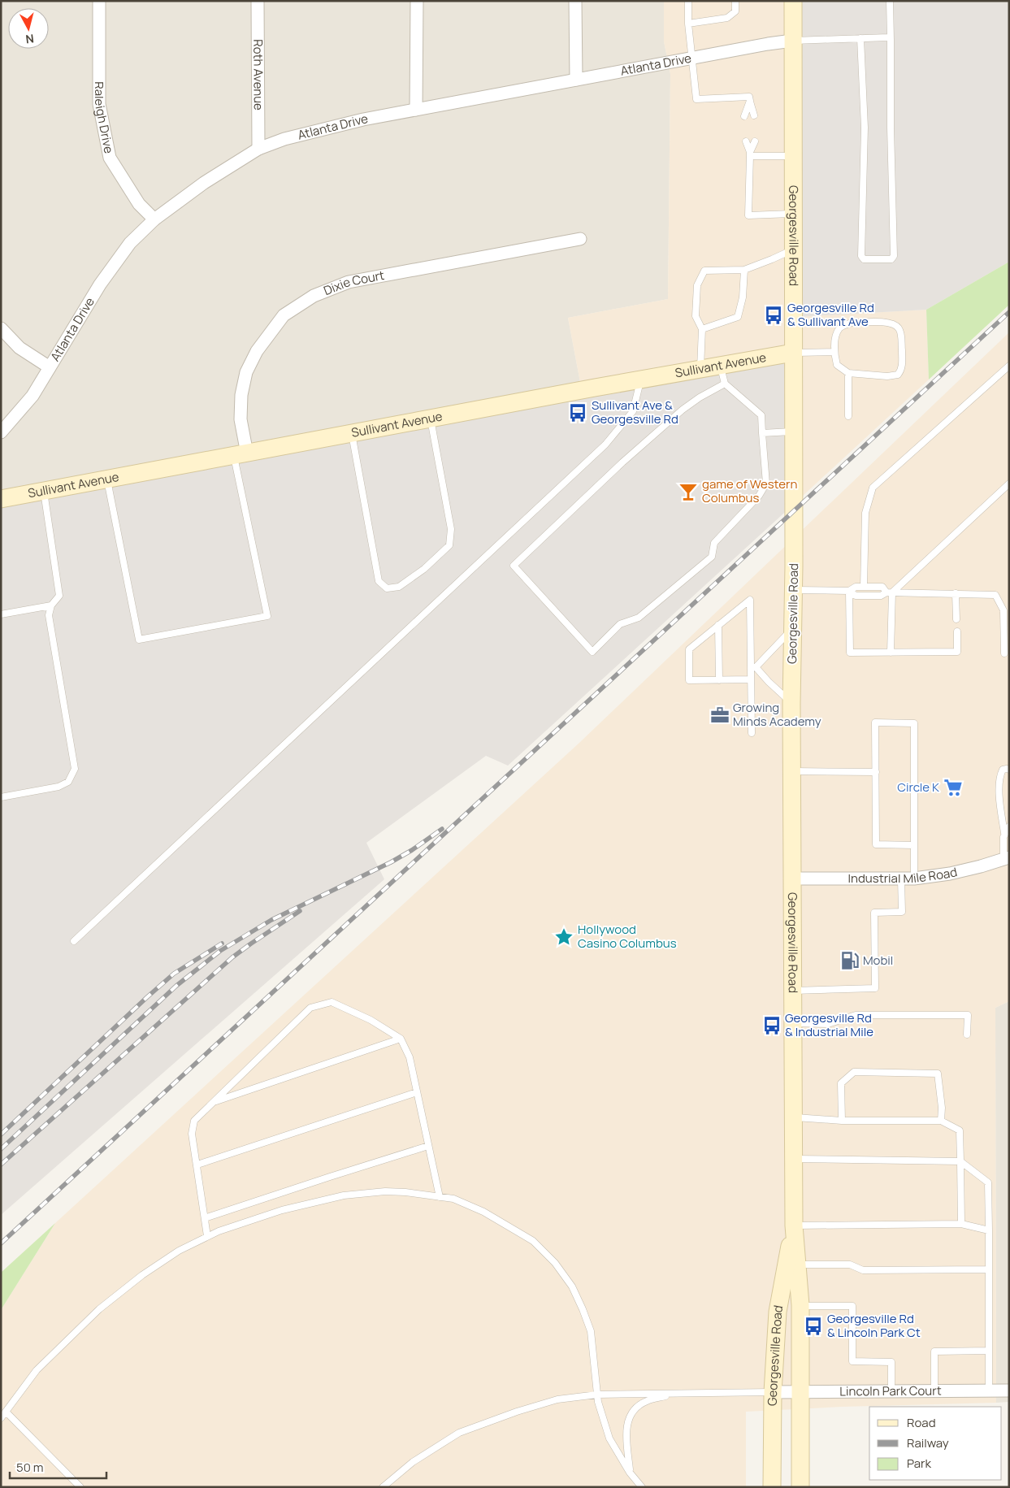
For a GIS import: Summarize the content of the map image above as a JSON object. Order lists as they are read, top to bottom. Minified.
{"streets":{"main road":["Georgesville Road","Sullivant Avenue"],"street":["Atlanta Drive","Roth Avenue","Raleigh Drive","Dixie Court","Industrial Mile Road","Lincoln Park Court"]},"crossings":[["Atlanta Drive","Roth Avenue"],["Atlanta Drive","Raleigh Drive"],["Atlanta Drive","Georgesville Road"],["Georgesville Road","Sullivant Avenue"],["Georgesville Road","Industrial Mile Road"],["Georgesville Road","Lincoln Park Court"],["Dixie Court","Sullivant Avenue"]],"places":{"bus stop":["Georgesville Rd & Sullivant Ave","Sullivant Ave & Georgesville Rd","Georgesville Rd & Industrial Mile","Georgesville Rd & Lincoln Park Ct"],"bar":["game of Western Columbus"],"office":["Growing Minds Academy"],"supermarket":["Circle K"],"place":["Hollywood Casino Columbus"],"fuel station":["Mobil"]},"legend":["Road","Railway","Park"],"scale_bar":"50 m","north":"bottom"}
